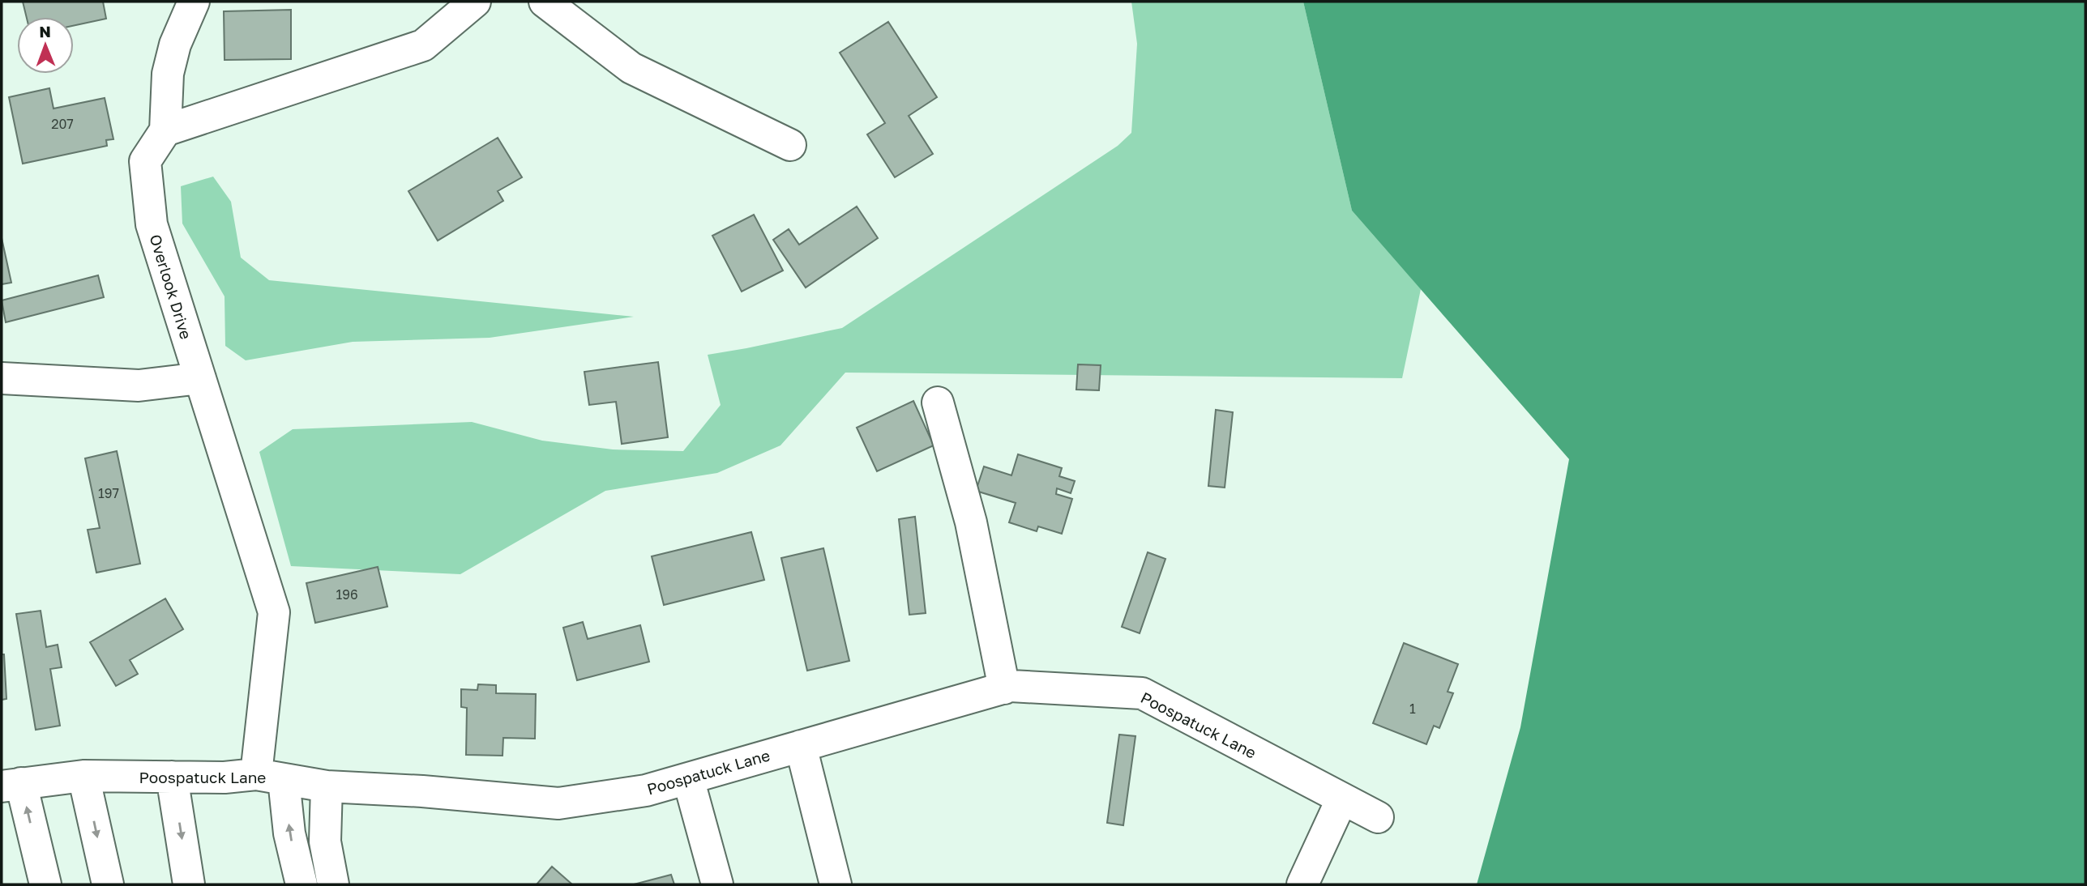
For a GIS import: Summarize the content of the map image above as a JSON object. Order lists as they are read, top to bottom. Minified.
{"streets":{"street":["Overlook Drive","Poospatuck Lane"]},"crossings":[["Overlook Drive","Poospatuck Lane"]],"house_numbers":["207","197","196","1"],"north":"top"}
